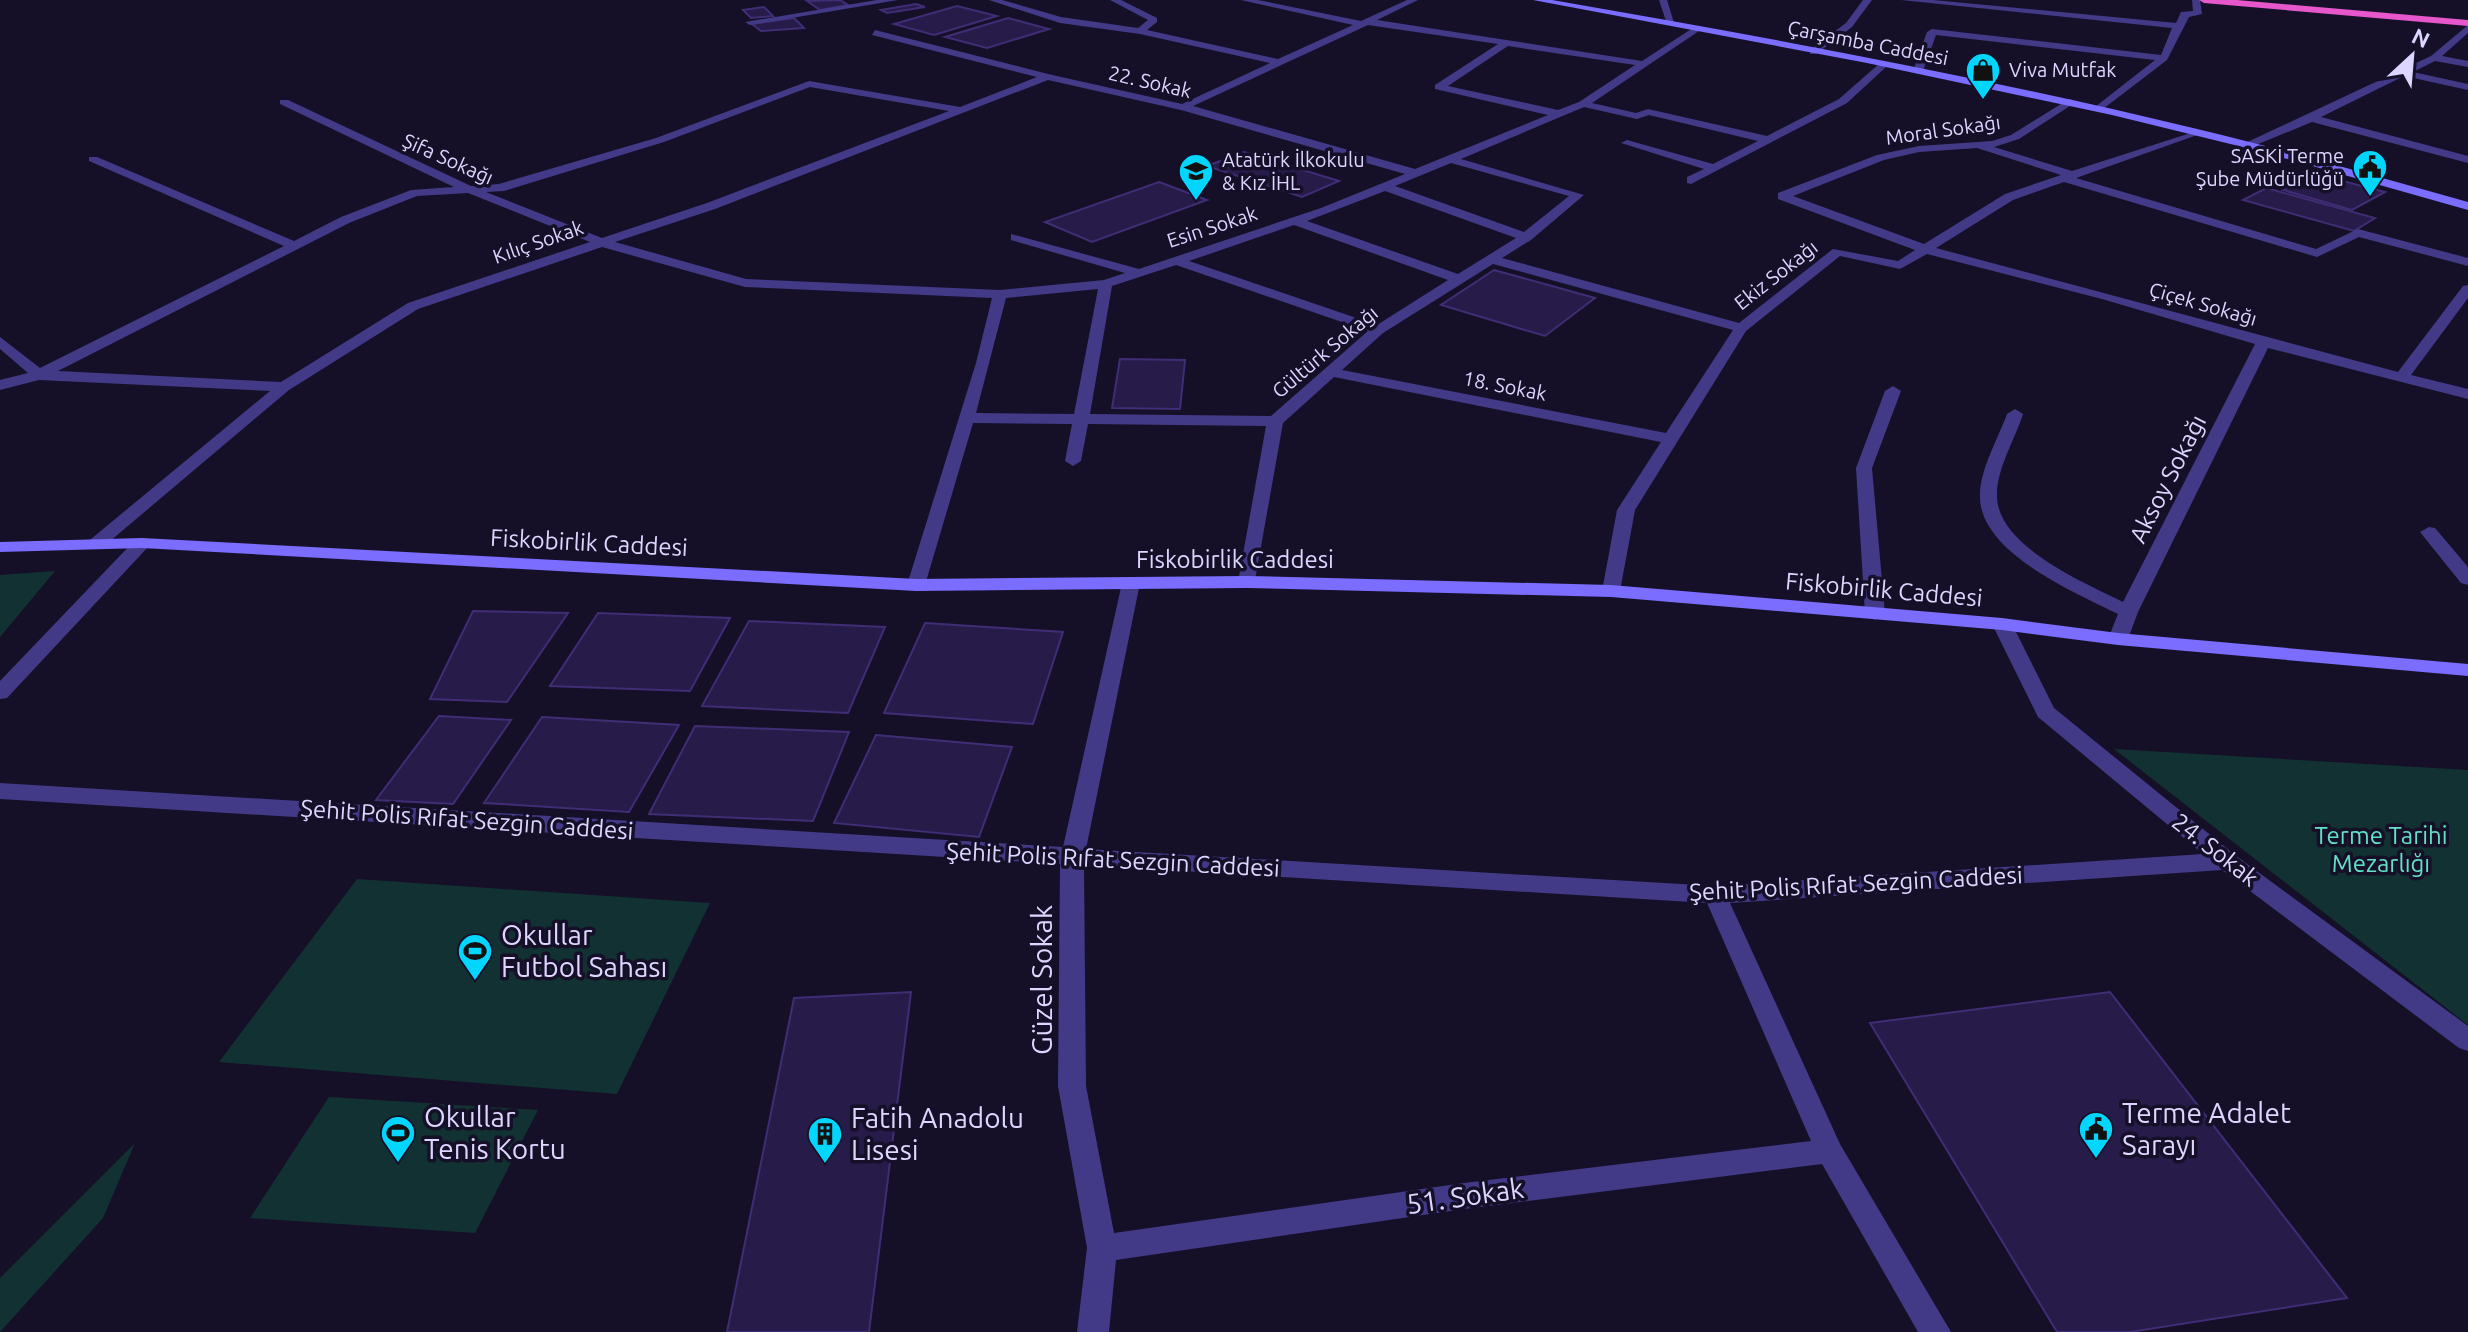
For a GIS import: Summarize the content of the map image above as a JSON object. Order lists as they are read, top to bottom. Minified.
{"streets":{"main road":["Çarşamba Caddesi","Fiskobirlik Caddesi"],"street":["22. Sokak","Moral Sokağı","Şifa Sokağı","Esin Sokak","Kılıç Sokak","Ekiz Sokağı","Çiçek Sokağı","Gültürk Sokağı","18. Sokak","Aksoy Sokağı","Şehit Polis Rıfat Sezgin Caddesi","24. Sokak","Güzel Sokak","51. Sokak"]},"crossings":[["Çarşamba Caddesi","Moral Sokağı"],["Çarşamba Caddesi","Esin Sokak"],["Çarşamba Caddesi","Ekiz Sokağı"],["22. Sokak","Esin Sokak"],["22. Sokak","Kılıç Sokak"],["Moral Sokağı","Ekiz Sokağı"],["Moral Sokağı","Çiçek Sokağı"],["Şifa Sokağı","Esin Sokak"],["Şifa Sokağı","Kılıç Sokak"],["Esin Sokak","Gültürk Sokağı"],["Kılıç Sokak","Fiskobirlik Caddesi"],["Ekiz Sokağı","Çiçek Sokağı"],["Ekiz Sokağı","18. Sokak"],["Ekiz Sokağı","Fiskobirlik Caddesi"],["Çiçek Sokağı","Aksoy Sokağı"],["Gültürk Sokağı","18. Sokak"],["Gültürk Sokağı","Fiskobirlik Caddesi"],["Aksoy Sokağı","Fiskobirlik Caddesi"],["Fiskobirlik Caddesi","24. Sokak"],["Fiskobirlik Caddesi","Güzel Sokak"],["Şehit Polis Rıfat Sezgin Caddesi","24. Sokak"],["Şehit Polis Rıfat Sezgin Caddesi","Güzel Sokak"],["Güzel Sokak","51. Sokak"]],"parks":["Terme Tarihi Mezarlığı"],"places":{"shop":["Viva Mutfak"],"public building":["SASKİ Terme Şube Müdürlüğü","Terme Adalet Sarayı"],"school or university":["Atatürk İlkokulu & Kız İHL"],"sports":["Okullar Futbol Sahası","Okullar Tenis Kortu"],"building":["Fatih Anadolu Lisesi"]},"north":"top right"}
